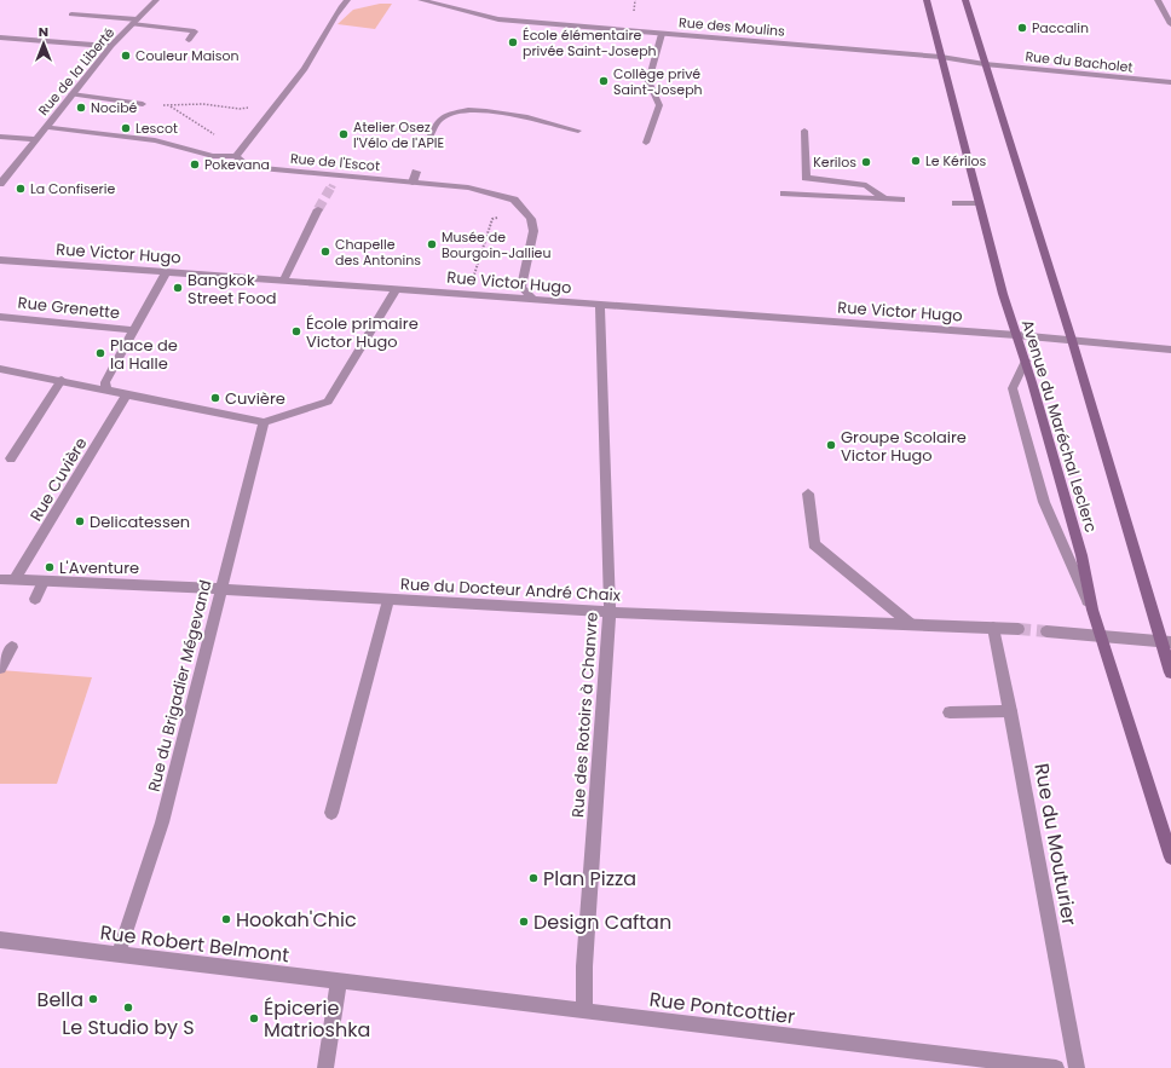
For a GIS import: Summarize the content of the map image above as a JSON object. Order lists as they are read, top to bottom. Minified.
{"streets":{"street":["Rue des Moulins","Rue du Bacholet","Rue de la Liberté","Rue de l'Escot","Rue Victor Hugo","Rue Grenette","Avenue du Maréchal Leclerc","Rue Cuvière","Rue du Docteur André Chaix","Rue du Brigadier Mégevand","Rue des Rotoirs à Chanvre","Rue du Mouturier","Rue Robert Belmont","Rue Pontcottier"]},"crossings":[["Rue des Moulins","Rue du Bacholet"],["Rue des Moulins","Avenue du Maréchal Leclerc"],["Rue de la Liberté","Rue de l'Escot"],["Rue Victor Hugo","Avenue du Maréchal Leclerc"],["Rue Victor Hugo","Rue des Rotoirs à Chanvre"],["Rue Cuvière","Rue du Docteur André Chaix"],["Rue du Docteur André Chaix","Rue du Brigadier Mégevand"],["Rue du Docteur André Chaix","Rue des Rotoirs à Chanvre"],["Rue du Docteur André Chaix","Rue du Mouturier"],["Rue du Brigadier Mégevand","Rue Robert Belmont"],["Rue des Rotoirs à Chanvre","Rue Pontcottier"],["Rue Robert Belmont","Rue Pontcottier"]],"places":["Paccalin","École élémentaire privée Saint-Joseph","Couleur Maison","Collège privé Saint-Joseph","Nocibé","Lescot","Atelier Osez l'Vélo de l'APIE","Le Kérilos","Kerilos","Pokevana","La Confiserie","Musée de Bourgoin-Jallieu","Chapelle des Antonins","Bangkok Street Food","École primaire Victor Hugo","Place de la Halle","Cuvière","Groupe Scolaire Victor Hugo","Delicatessen","L'Aventure","Plan Pizza","Hookah'Chic","Design Caftan","Bella","Le Studio by S","Épicerie Matrioshka"],"north":"top"}
